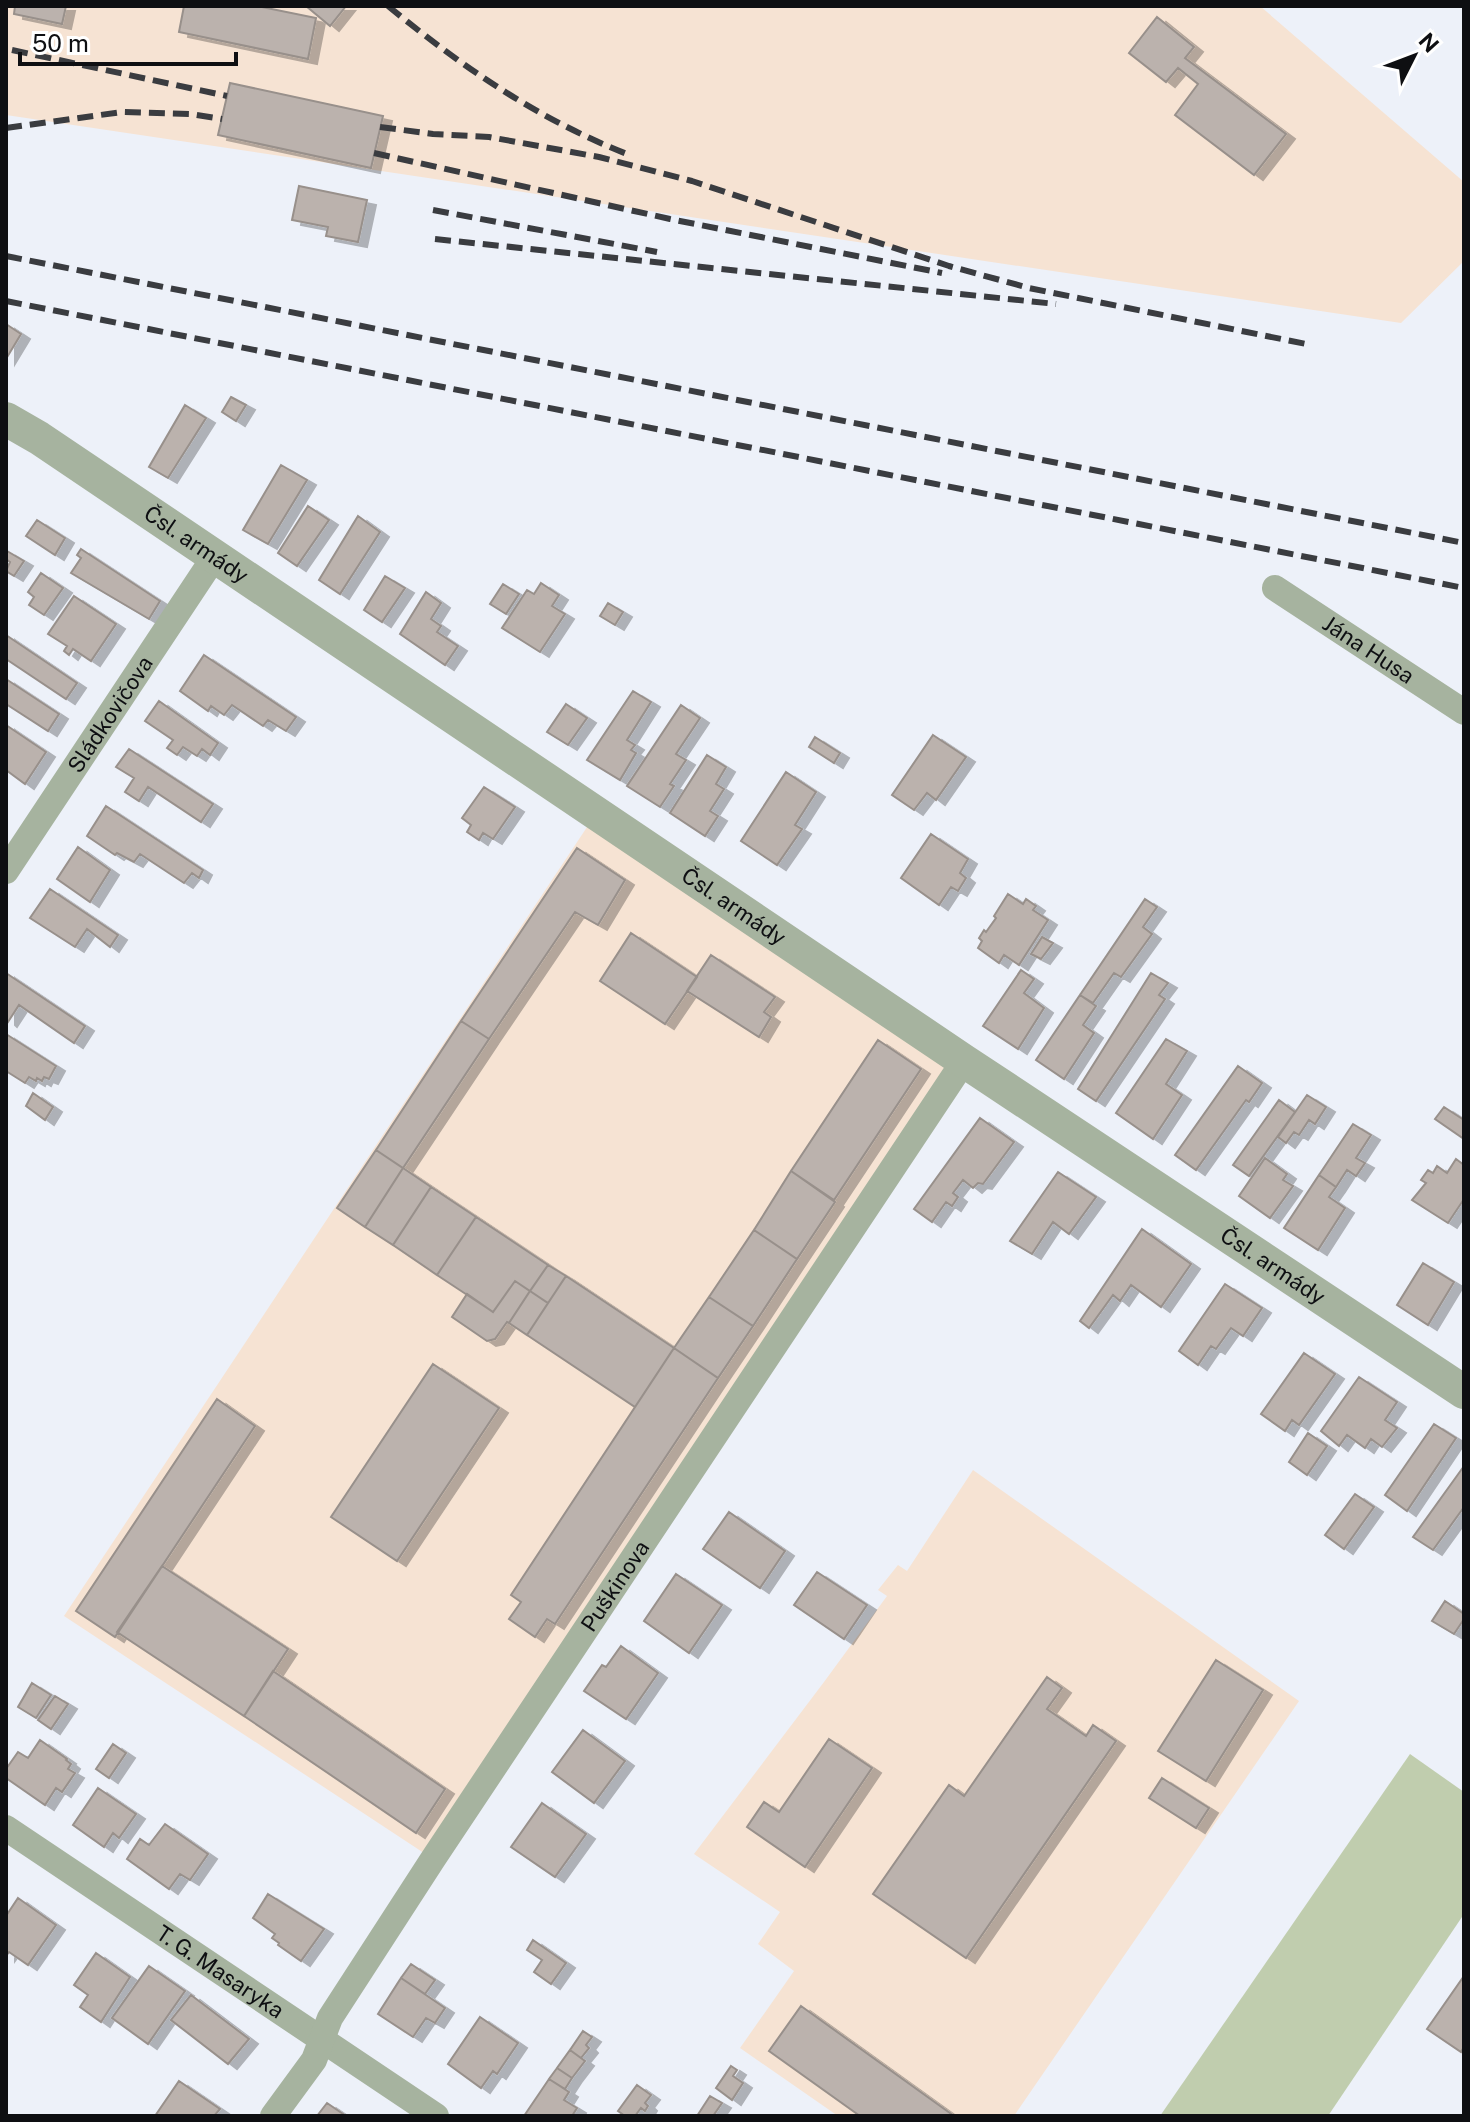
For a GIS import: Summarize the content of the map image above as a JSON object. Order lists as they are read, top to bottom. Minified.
{"streets":{"street":["Čsl. armády","Jána Husa","Sládkovičova","Puškinova","T. G. Masaryka"]},"crossings":[["Čsl. armády","Sládkovičova"],["Čsl. armády","Puškinova"],["Puškinova","T. G. Masaryka"]],"scale_bar":"50 m","north":"top right"}
